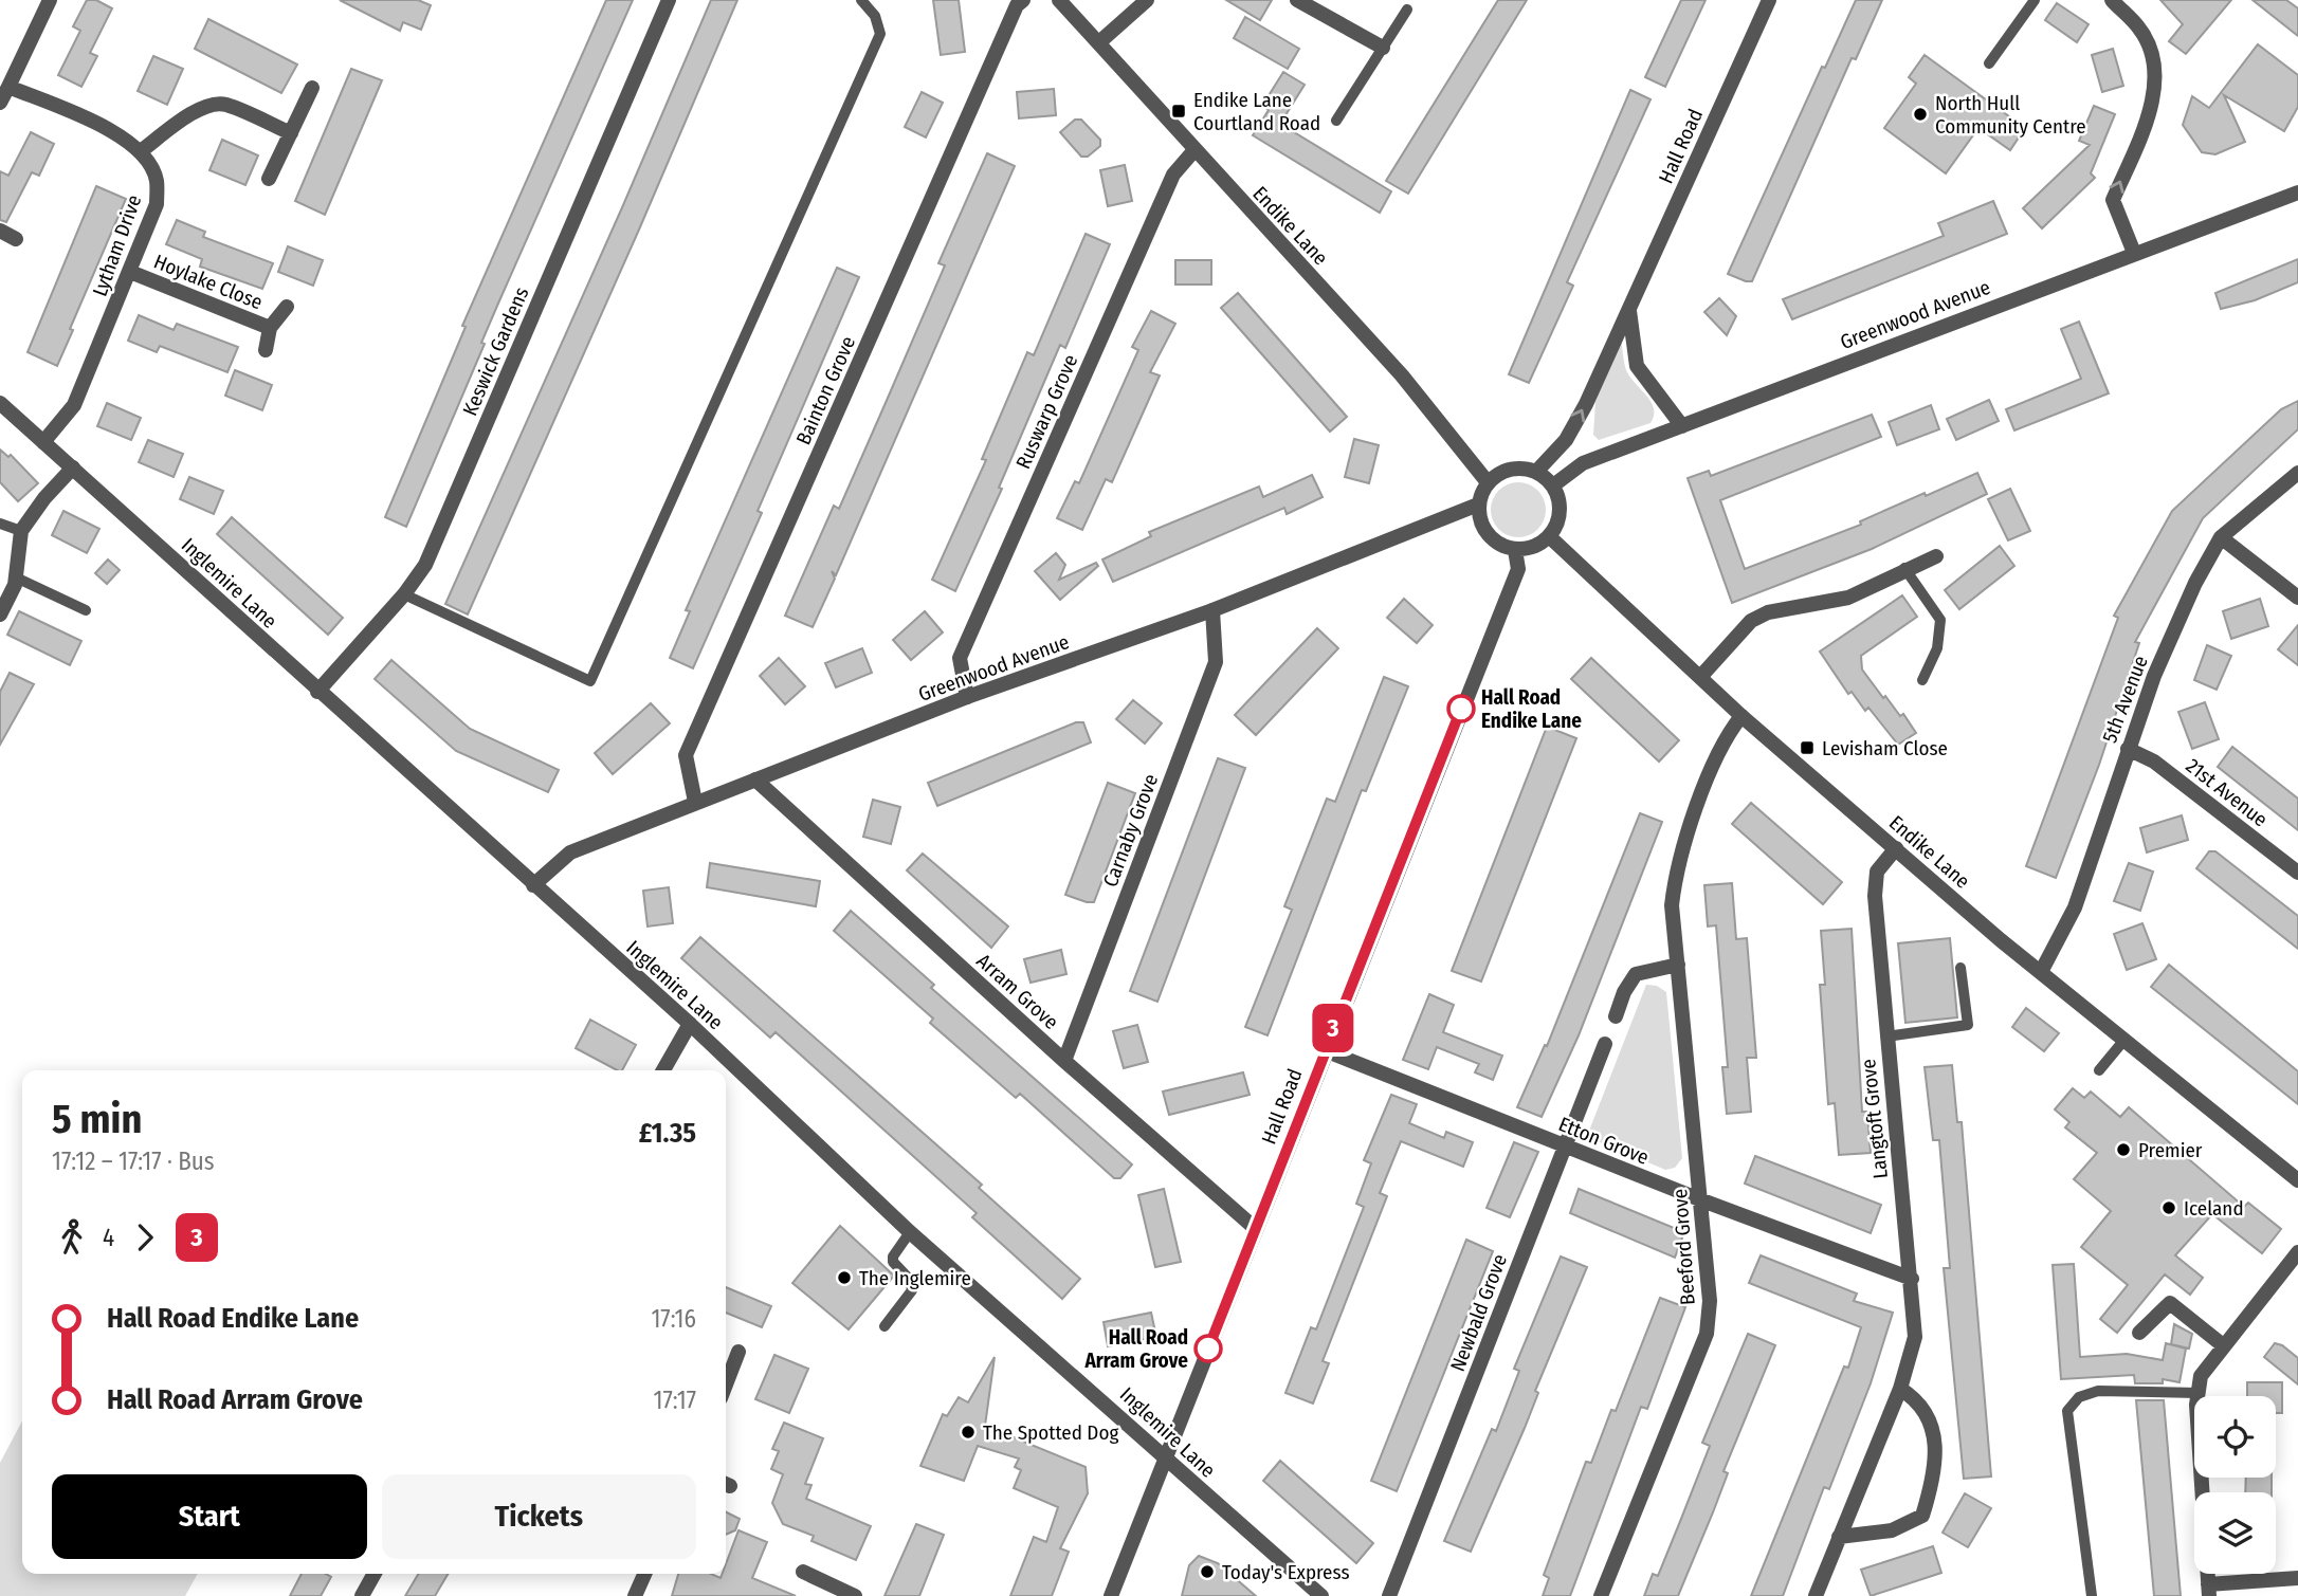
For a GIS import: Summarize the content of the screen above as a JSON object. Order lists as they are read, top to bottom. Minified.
{"streets":{"street":["Hall Road","Endike Lane","Lytham Drive","Hoylake Close","Greenwood Avenue","Keswick Gardens","Bainton Grove","Ruswarp Grove","Inglemire Lane","5th Avenue","21st Avenue","Carnaby Grove","Arram Grove","Langtoft Grove","Etton Grove","Beeford Grove","Newbald Grove"]},"crossings":[["Hall Road","Endike Lane"],["Hall Road","Greenwood Avenue"],["Hall Road","Inglemire Lane"],["Hall Road","Arram Grove"],["Hall Road","Etton Grove"],["Endike Lane","Greenwood Avenue"],["Endike Lane","Ruswarp Grove"],["Endike Lane","5th Avenue"],["Endike Lane","Langtoft Grove"],["Lytham Drive","Hoylake Close"],["Lytham Drive","Inglemire Lane"],["Greenwood Avenue","Bainton Grove"],["Greenwood Avenue","Ruswarp Grove"],["Greenwood Avenue","Inglemire Lane"],["Greenwood Avenue","Carnaby Grove"],["Greenwood Avenue","Arram Grove"],["Keswick Gardens","Inglemire Lane"],["5th Avenue","21st Avenue"],["Carnaby Grove","Arram Grove"],["Langtoft Grove","Etton Grove"],["Etton Grove","Beeford Grove"],["Etton Grove","Newbald Grove"]],"places":{"transit":["Endike Lane Courtland Road","Levisham Close"],"other":["North Hull Community Centre","Hall Road Endike Lane","Premier","Iceland","The Inglemire","Hall Road Arram Grove","The Spotted Dog","Today's Express"]},"lines":["bus line 3"],"page":{"on_map":"3","heading":["5 min","17:12 – 17:17 · Bus","£1.35"],"legs":["4","3"],"list":[{"name":"Hall Road Endike Lane","value":"17:16"},{"name":"Hall Road Arram Grove","value":"17:17"}],"buttons":["Start","Tickets"]}}
